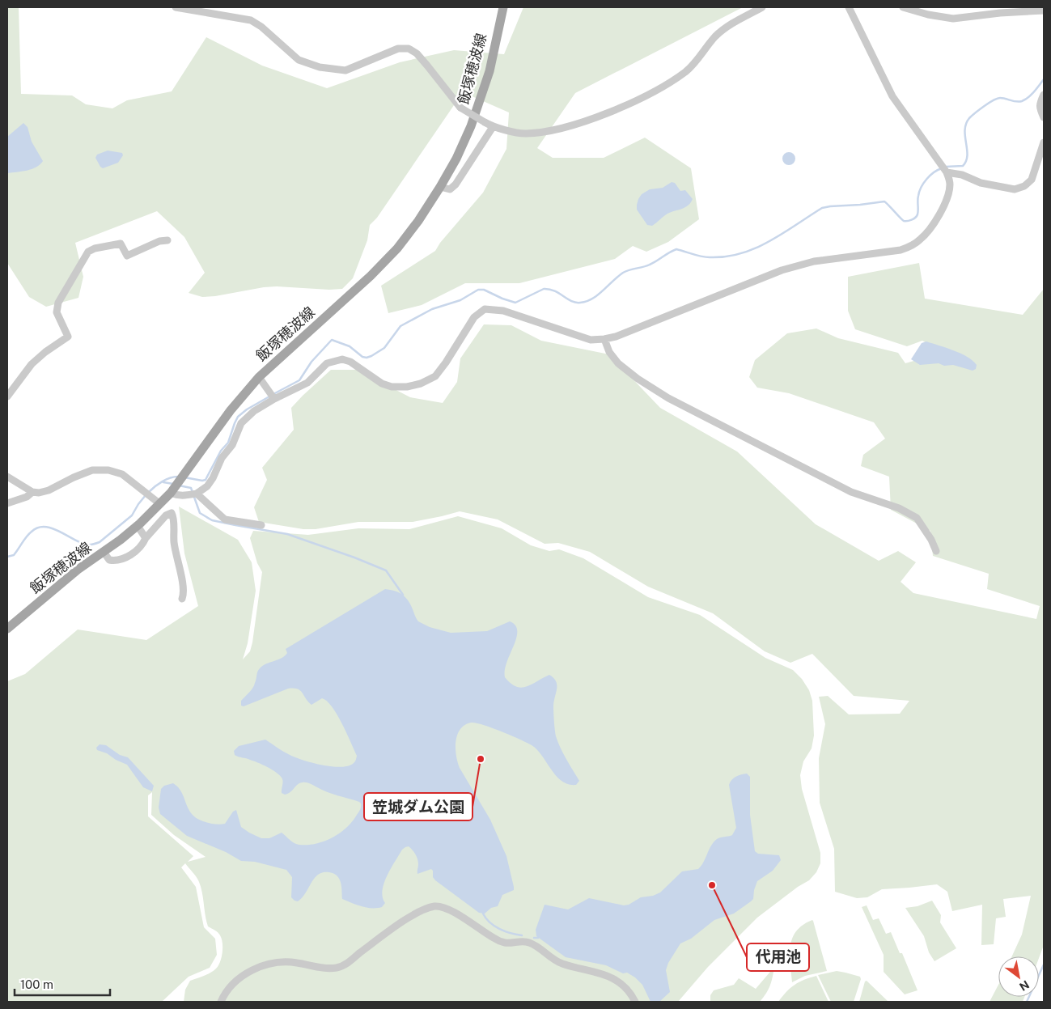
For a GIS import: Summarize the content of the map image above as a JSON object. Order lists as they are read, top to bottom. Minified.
{"streets":{"main road":["飯塚穂波線"]},"places":["笠城ダム公園","代用池"],"scale_bar":"100 m","north":"bottom right"}
